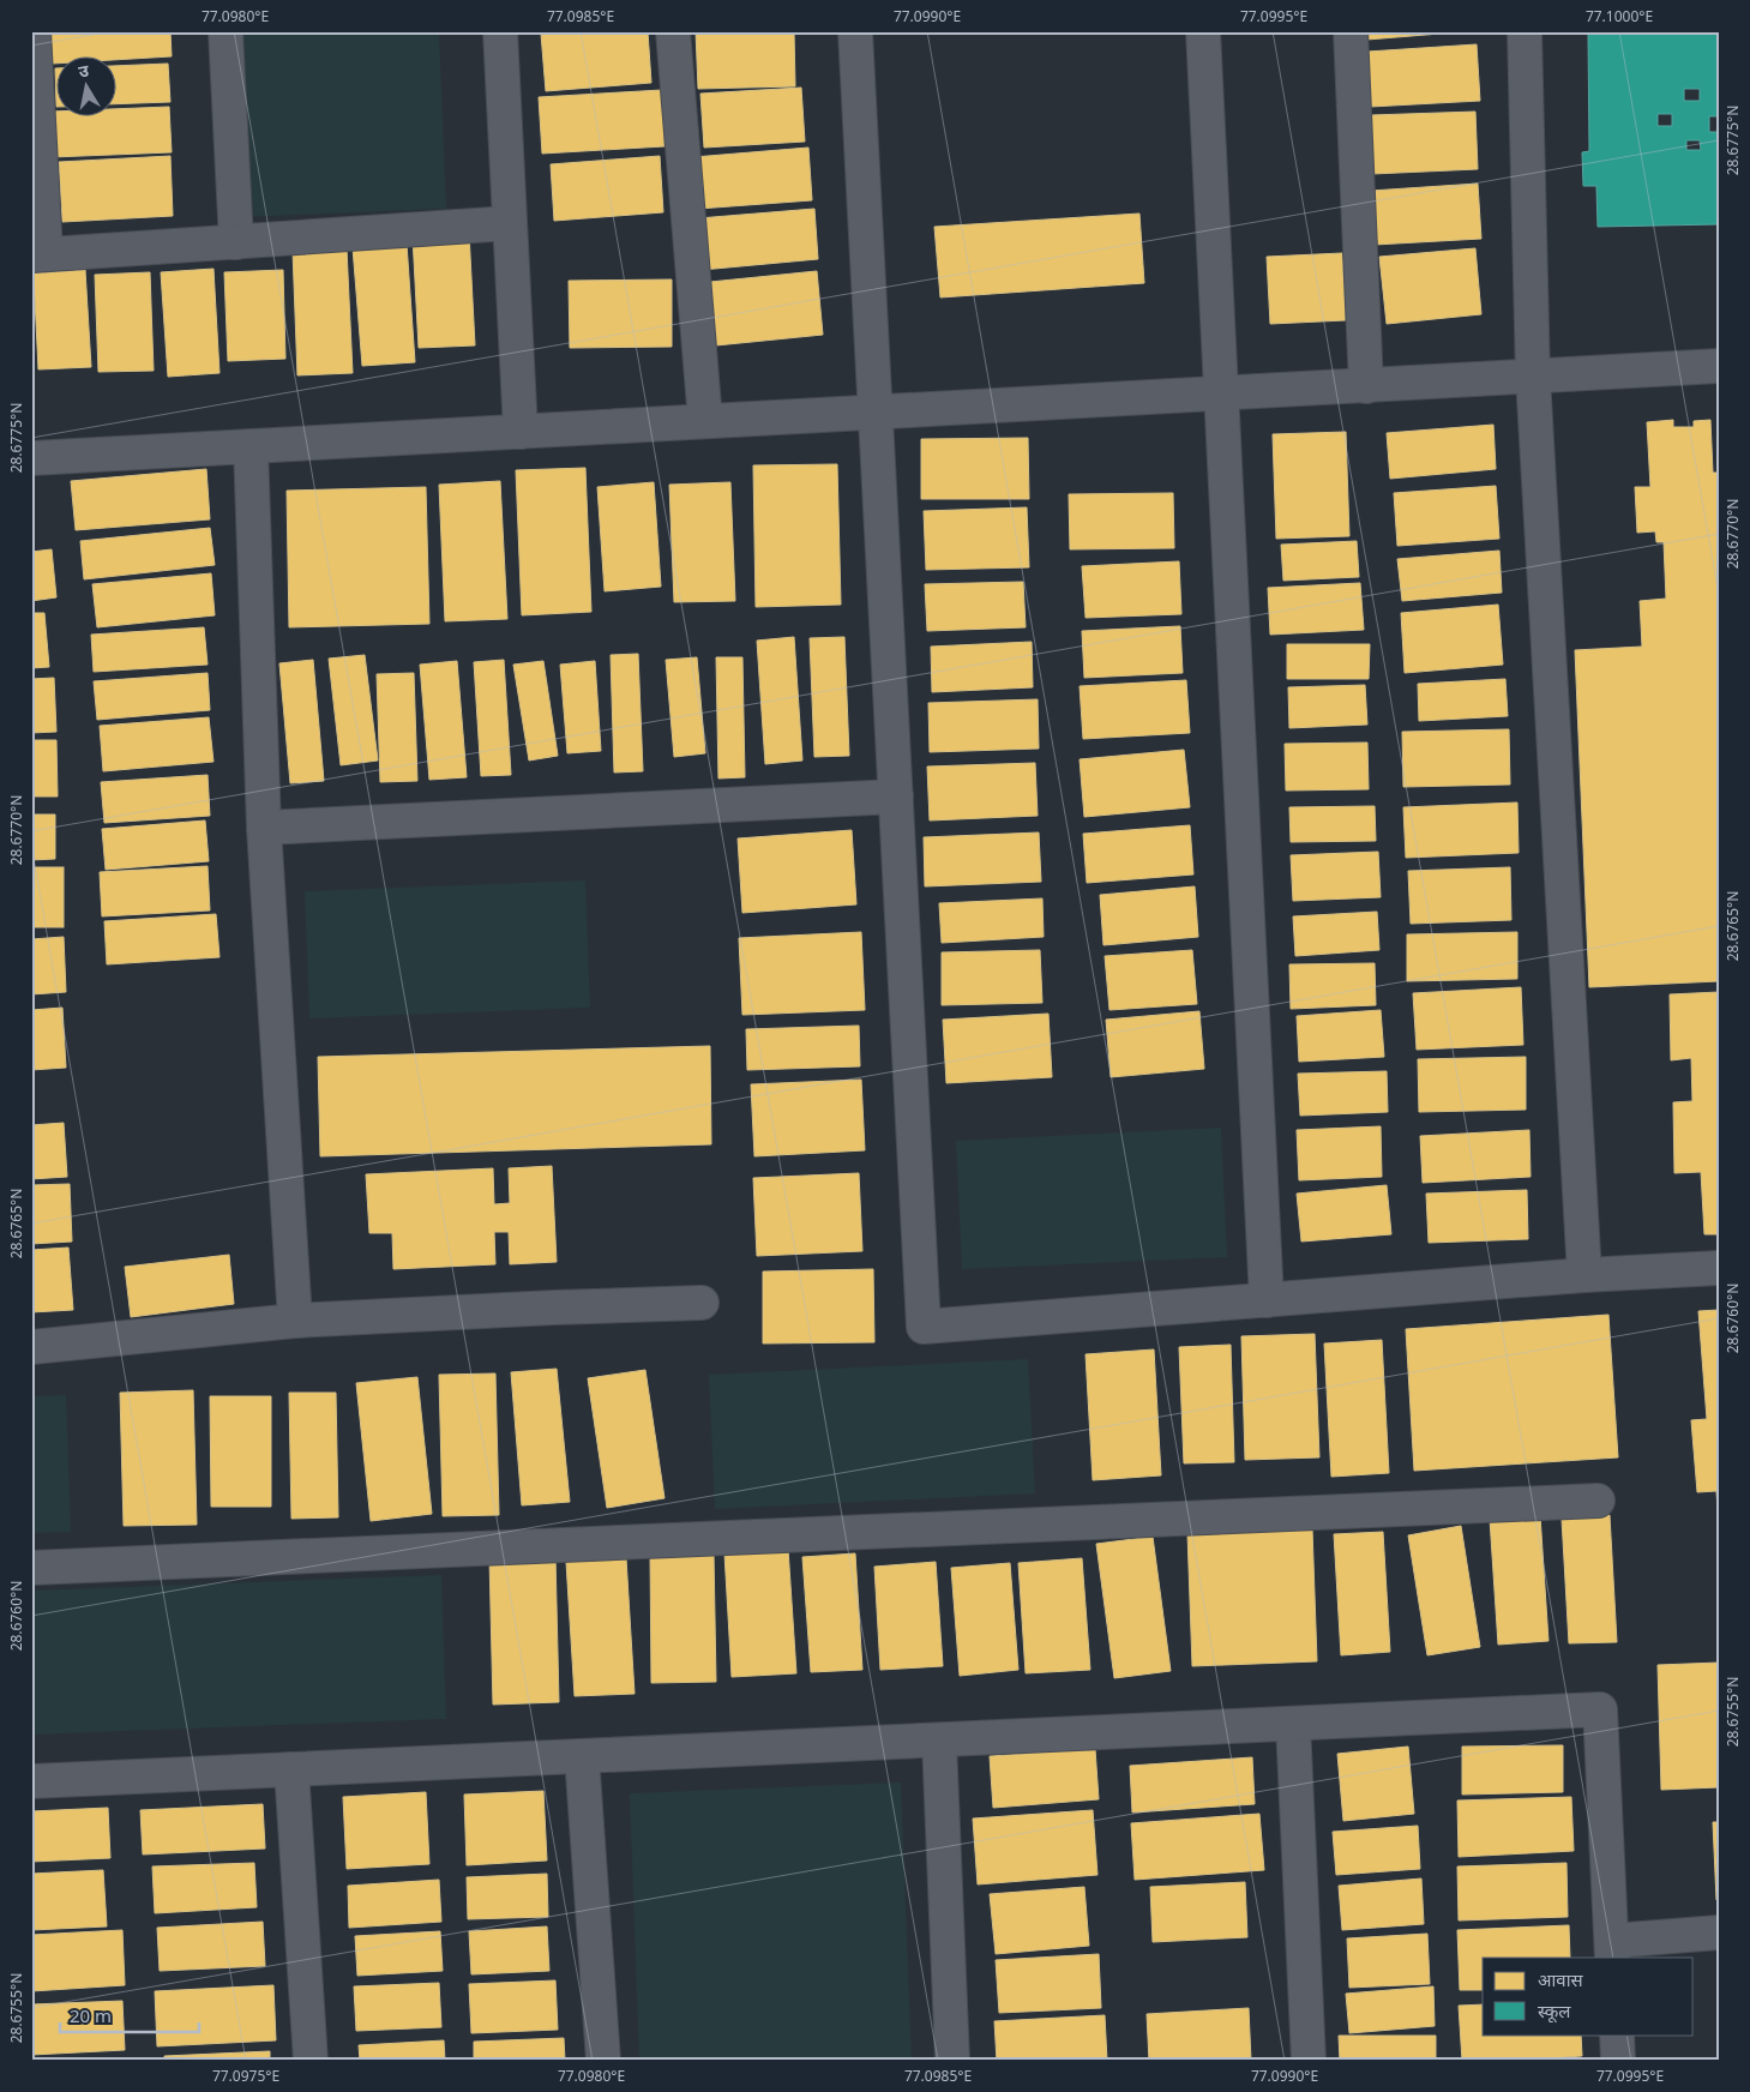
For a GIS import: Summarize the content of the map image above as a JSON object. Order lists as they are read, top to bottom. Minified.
{"legend":["आवास","स्कूल"],"scale_bar":"20 m","north":"top","coordinates":["77.0980°E","77.0985°E","77.0990°E","77.0995°E","77.1000°E","28.6775°N","28.6770°N","28.6765°N","28.6760°N","28.6755°N","77.0975°E"]}
